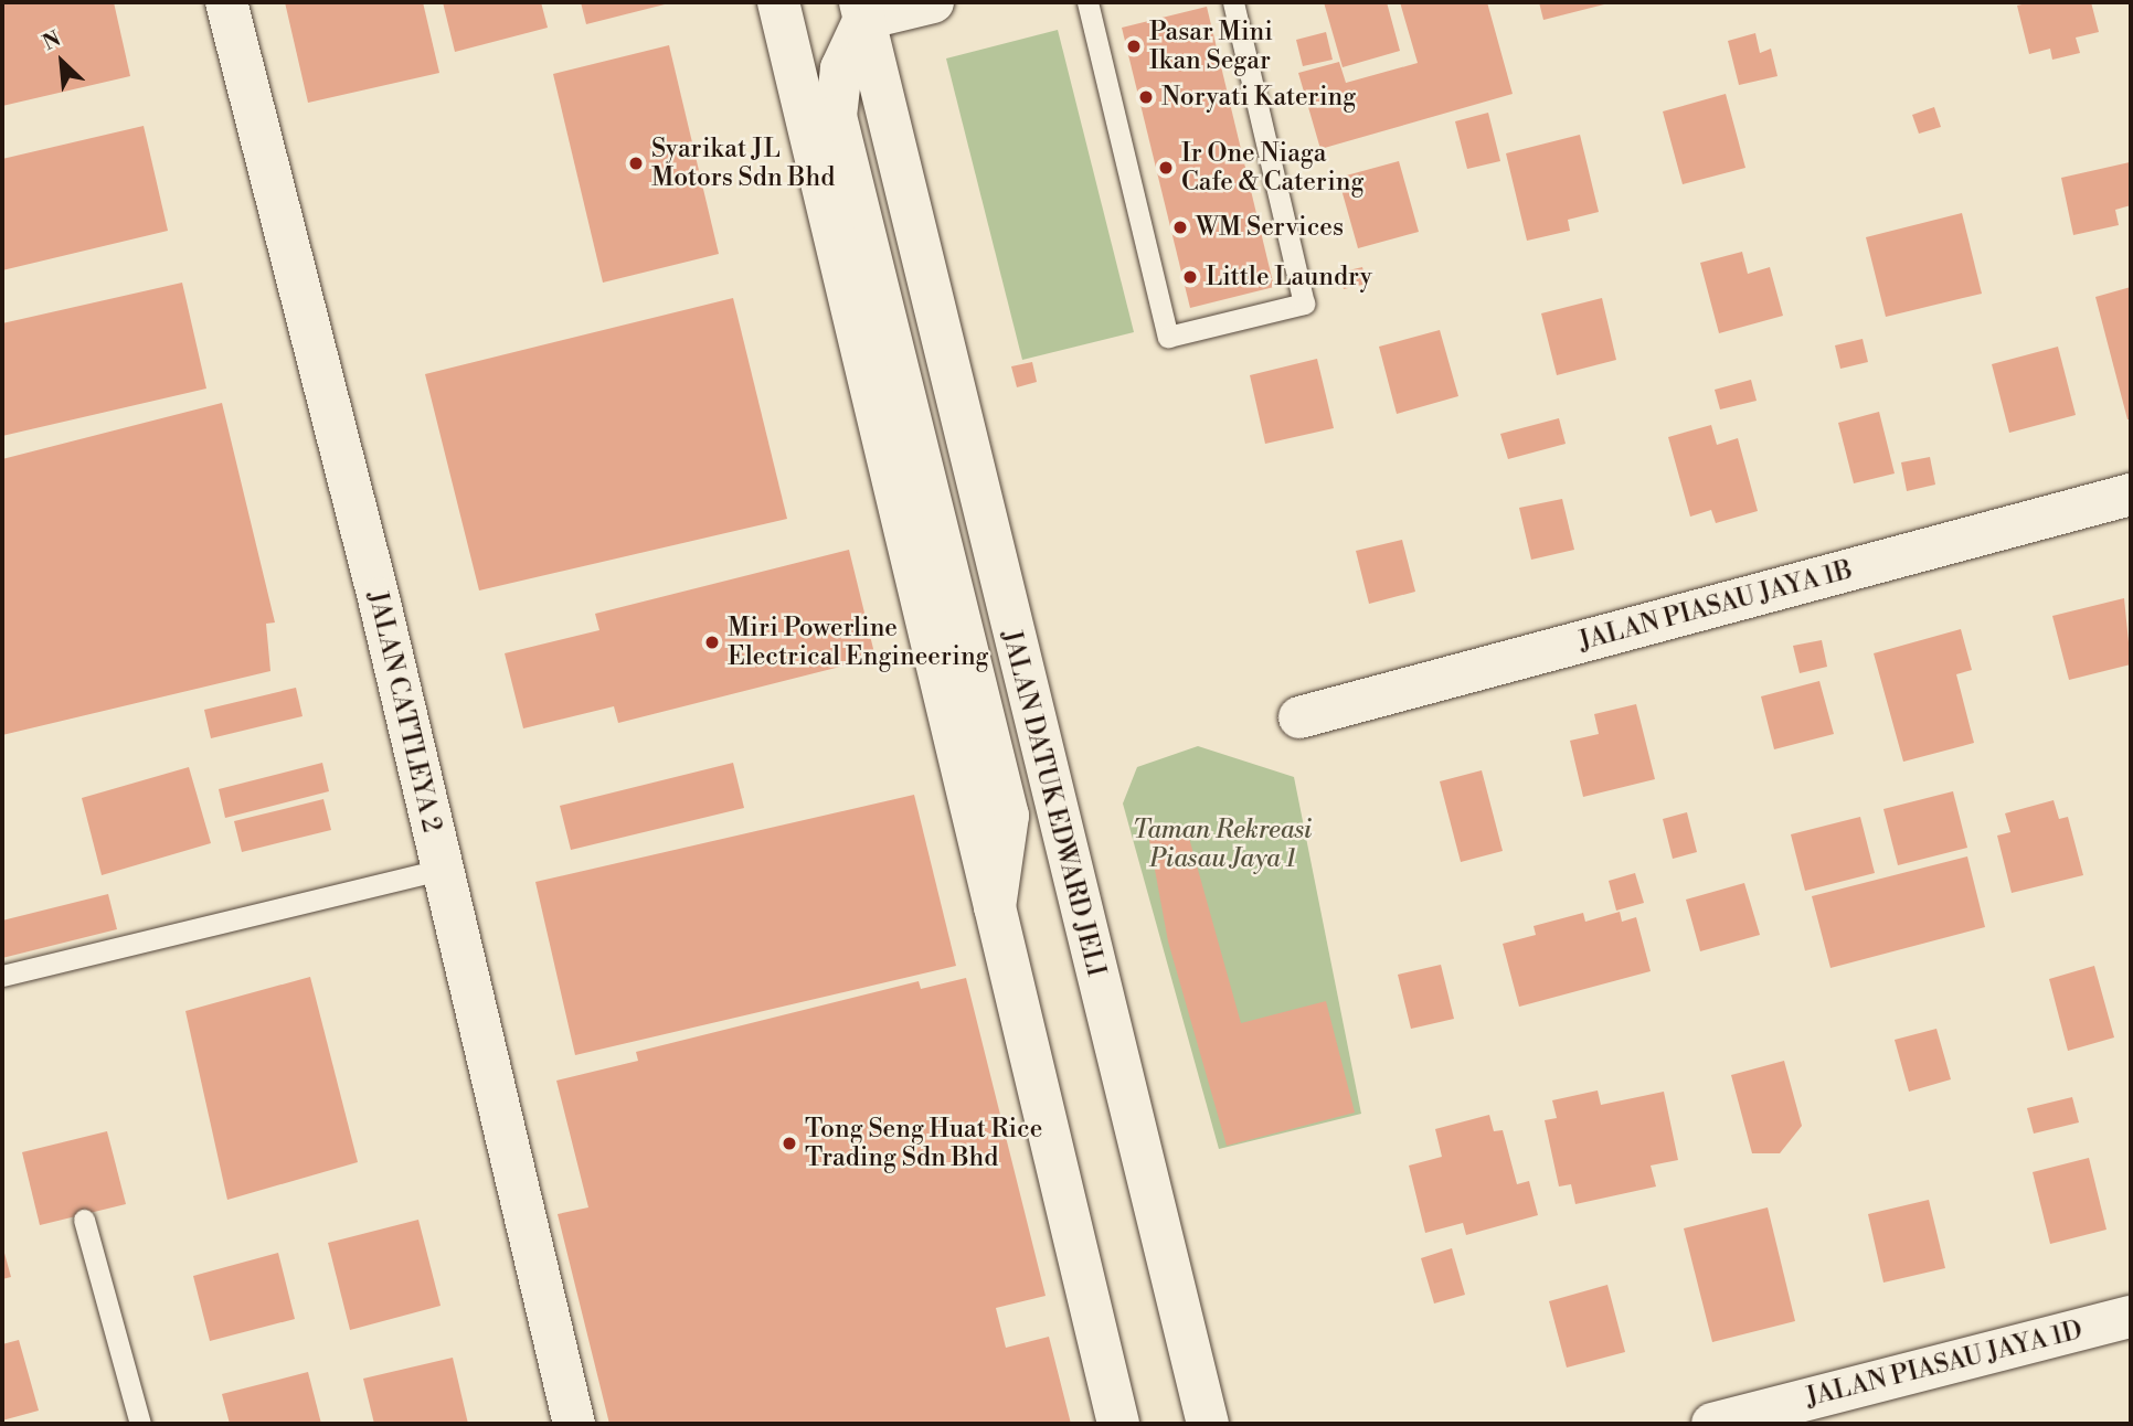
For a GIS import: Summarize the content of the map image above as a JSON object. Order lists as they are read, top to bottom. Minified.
{"streets":{"street":["JALAN PIASAU JAYA 1B","JALAN CATTLEYA 2","JALAN DATUK EDWARD JELI","JALAN PIASAU JAYA 1D"]},"parks":["Taman Rekreasi Piasau Jaya 1"],"places":["Pasar Mini Ikan Segar","Noryati Katering","Syarikat JL Motors Sdn Bhd","Ir One Niaga Cafe & Catering","WM Services","Little Laundry","Miri Powerline Electrical Engineering","Tong Seng Huat Rice Trading Sdn Bhd"],"north":"top left"}
